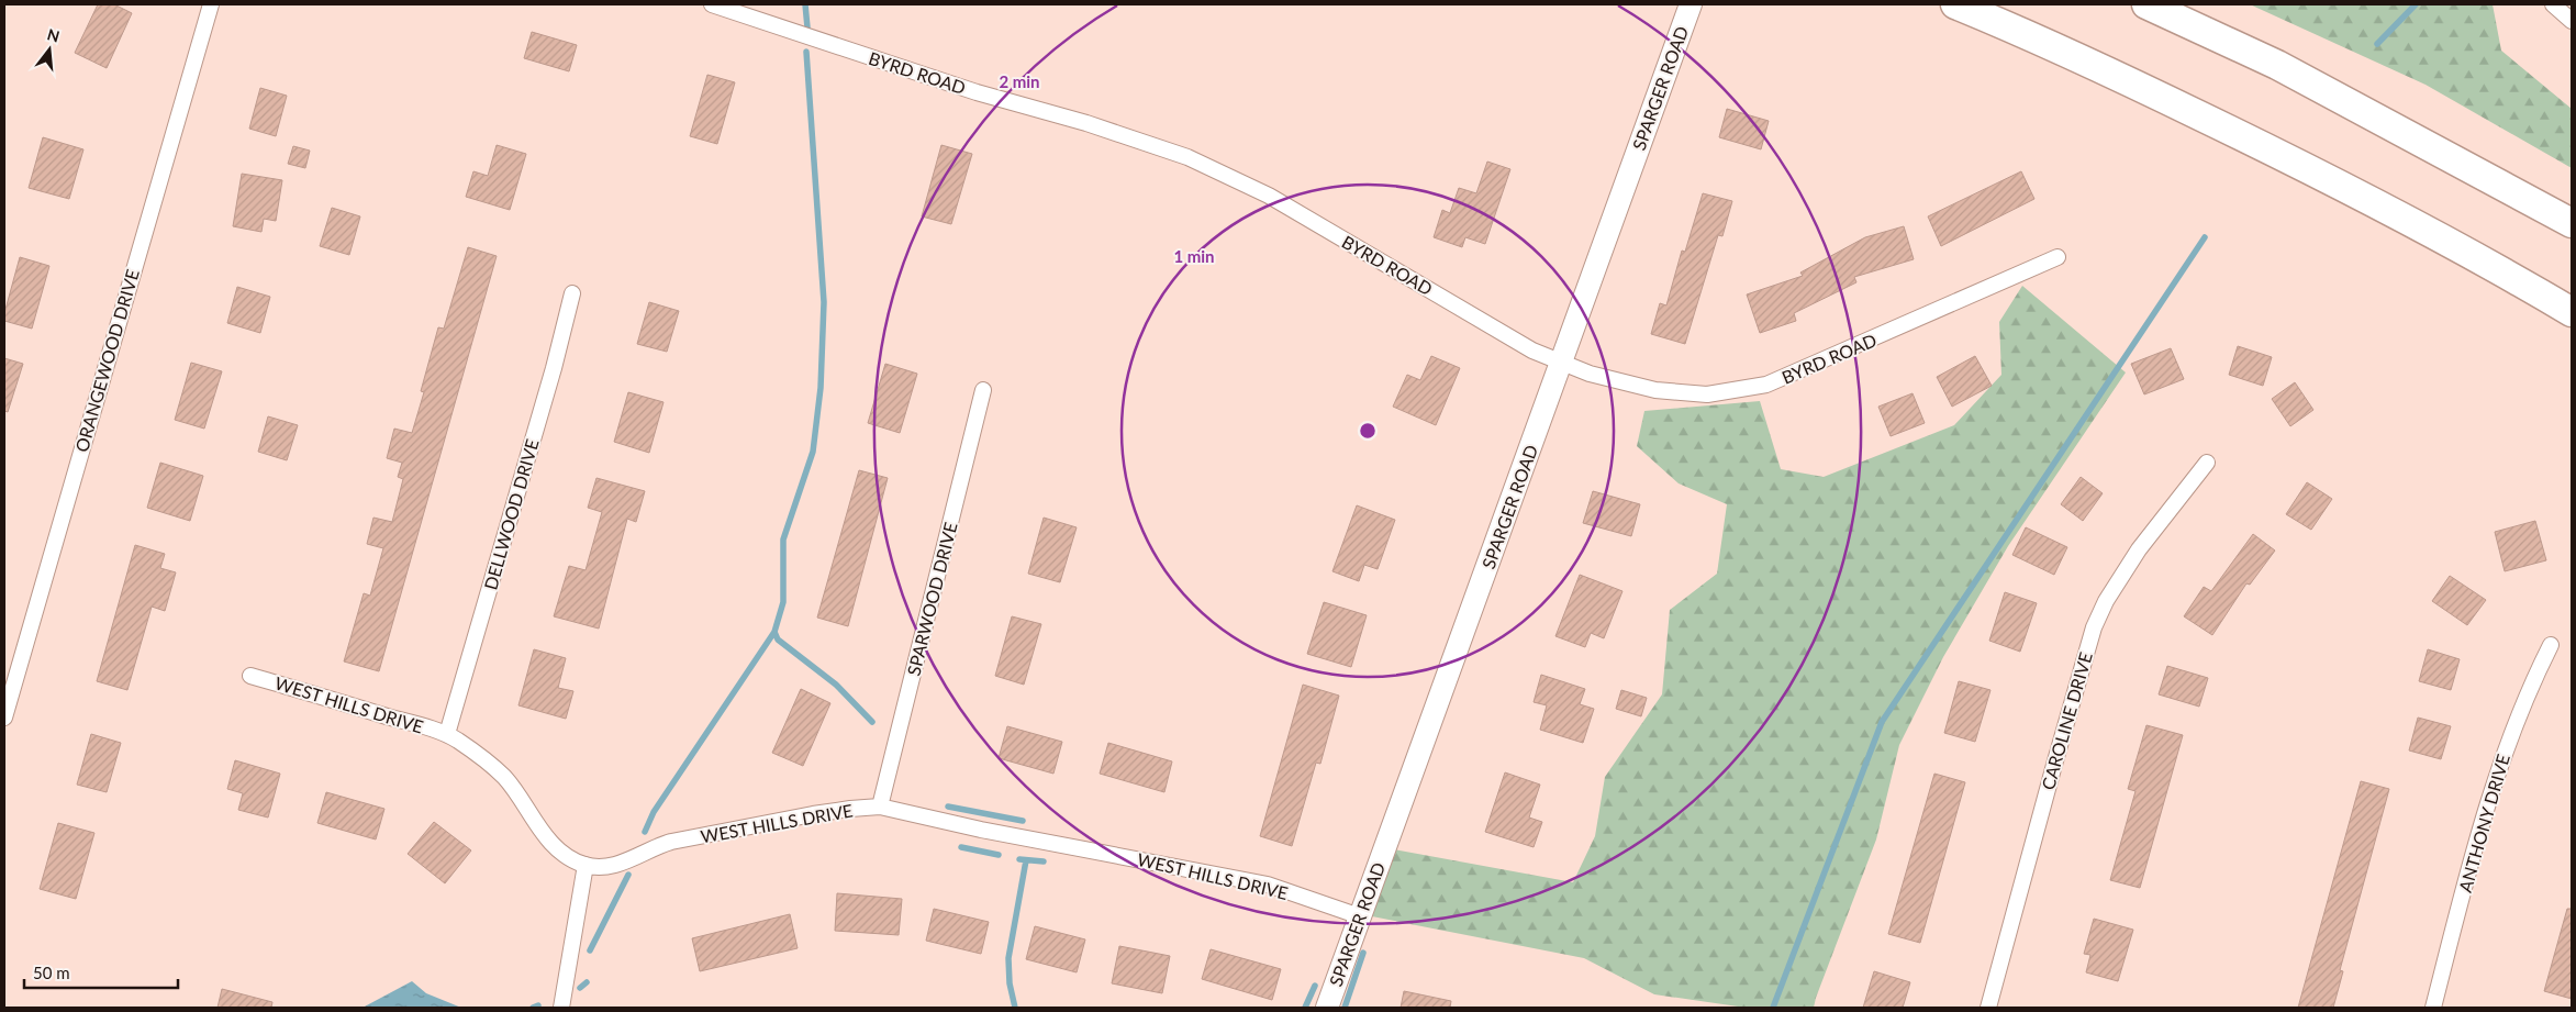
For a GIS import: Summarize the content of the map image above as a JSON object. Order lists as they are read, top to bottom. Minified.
{"streets":{"street":["BYRD ROAD","SPARGER ROAD","ORANGEWOOD DRIVE","DELLWOOD DRIVE","SPARWOOD DRIVE","WEST HILLS DRIVE","CAROLINE DRIVE","ANTHONY DRIVE"]},"crossings":[["BYRD ROAD","SPARGER ROAD"],["SPARGER ROAD","WEST HILLS DRIVE"],["DELLWOOD DRIVE","WEST HILLS DRIVE"],["SPARWOOD DRIVE","WEST HILLS DRIVE"]],"scale_bar":"50 m","north":"top","rings":["2 min","1 min"]}
